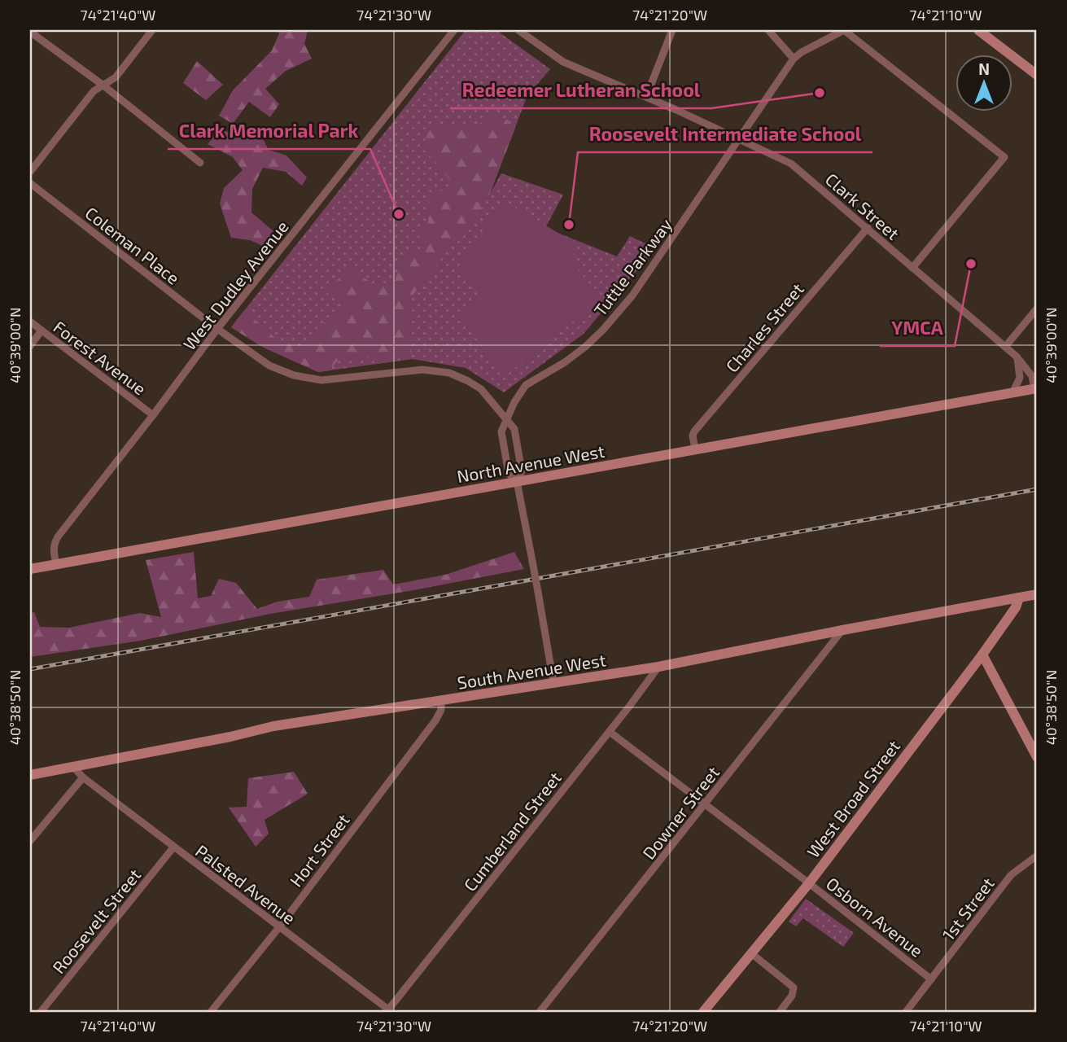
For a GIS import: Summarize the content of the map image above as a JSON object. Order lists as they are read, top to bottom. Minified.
{"streets":{"main road":["North Avenue West","South Avenue West","West Broad Street"],"street":["Clark Street","Coleman Place","Tuttle Parkway","West Dudley Avenue","Charles Street","Forest Avenue","Downer Street","Cumberland Street","Hort Street","Palsted Avenue","1st Street","Osborn Avenue","Roosevelt Street"]},"crossings":[["Clark Street","Tuttle Parkway"],["Clark Street","Charles Street"],["Clark Street","North Avenue West"],["Coleman Place","Tuttle Parkway"],["Coleman Place","West Dudley Avenue"],["Tuttle Parkway","West Dudley Avenue"],["Tuttle Parkway","North Avenue West"],["Tuttle Parkway","South Avenue West"],["West Dudley Avenue","Forest Avenue"],["West Dudley Avenue","North Avenue West"],["Charles Street","North Avenue West"],["South Avenue West","West Broad Street"],["South Avenue West","Downer Street"],["South Avenue West","Cumberland Street"],["South Avenue West","Hort Street"],["South Avenue West","Palsted Avenue"],["West Broad Street","Osborn Avenue"],["Downer Street","Osborn Avenue"],["Cumberland Street","Palsted Avenue"],["Cumberland Street","Osborn Avenue"],["Hort Street","Palsted Avenue"],["Palsted Avenue","Roosevelt Street"],["1st Street","Osborn Avenue"]],"places":["Redeemer Lutheran School","Clark Memorial Park","Roosevelt Intermediate School","YMCA"],"north":"top","coordinates":["74°21'40\"W","74°21'30\"W","74°21'20\"W","74°21'10\"W","40°39'00\"N","40°38'50\"N"]}
